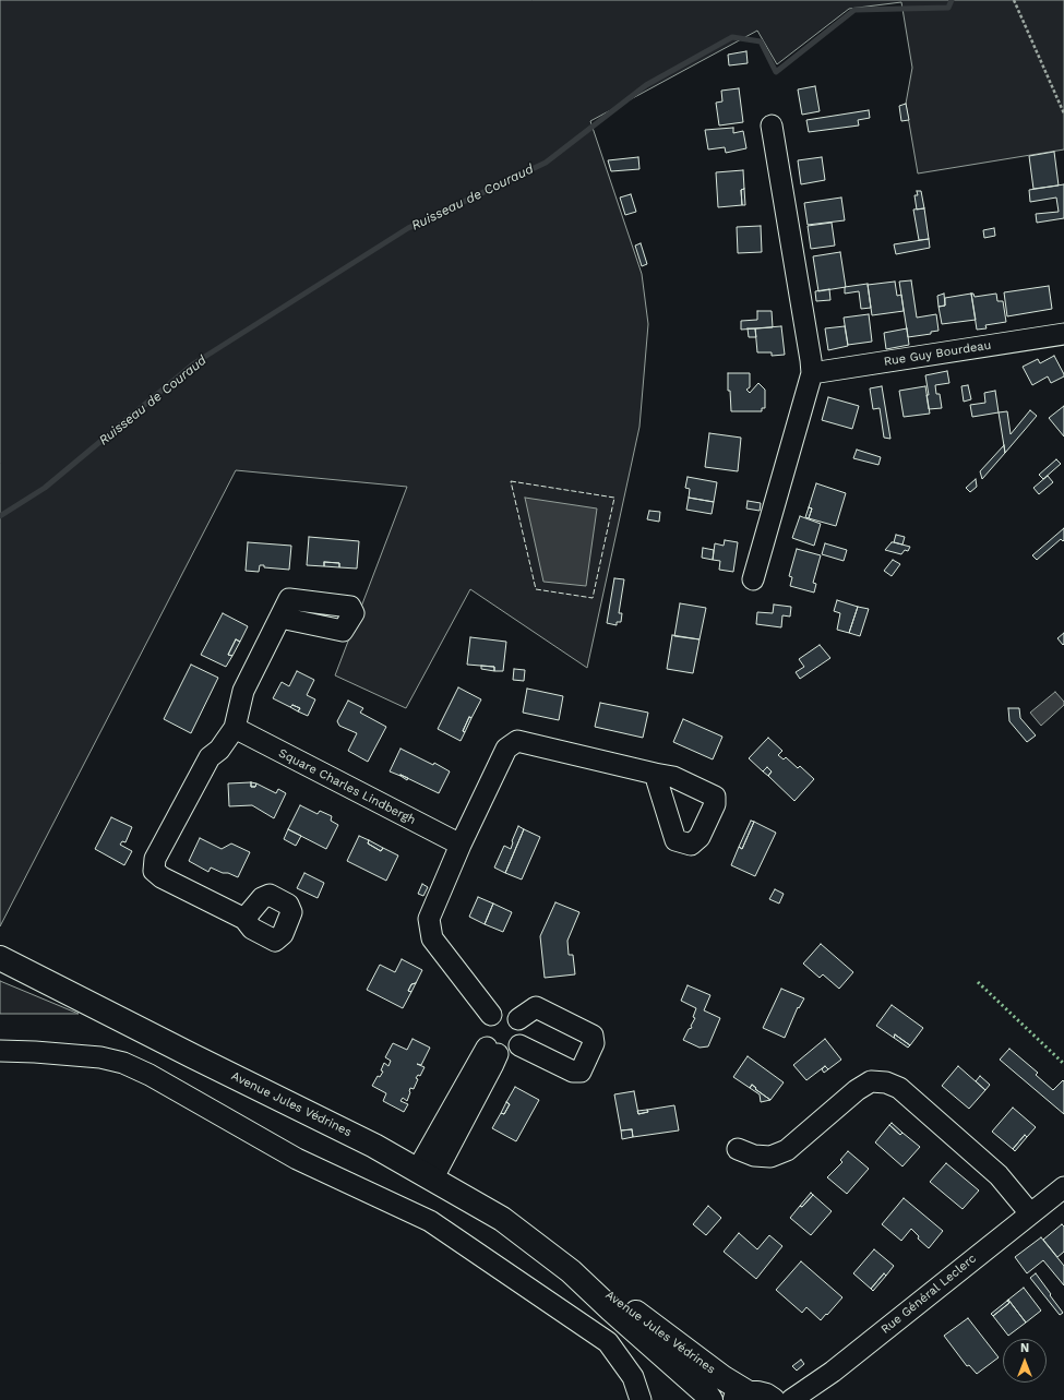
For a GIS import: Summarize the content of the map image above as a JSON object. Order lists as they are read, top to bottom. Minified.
{"streets":{"main road":["Avenue Jules Védrines"],"street":["Rue Guy Bourdeau","Square Charles Lindbergh","Rue Général Leclerc"]},"water":["Ruisseau de Couraud"],"north":"top"}
